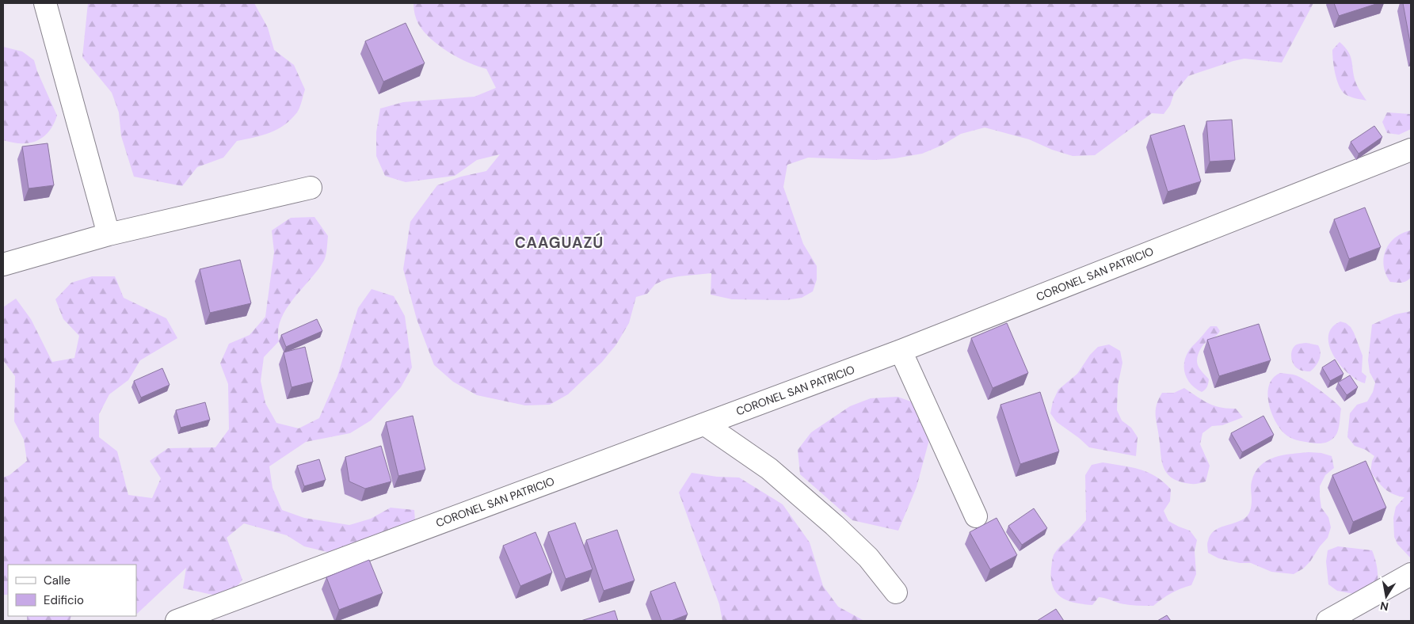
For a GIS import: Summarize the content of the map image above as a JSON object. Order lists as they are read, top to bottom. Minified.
{"streets":{"street":["CORONEL SAN PATRICIO"]},"districts":["CAAGUAZÚ"],"legend":["Calle","Edificio"],"north":"bottom"}
